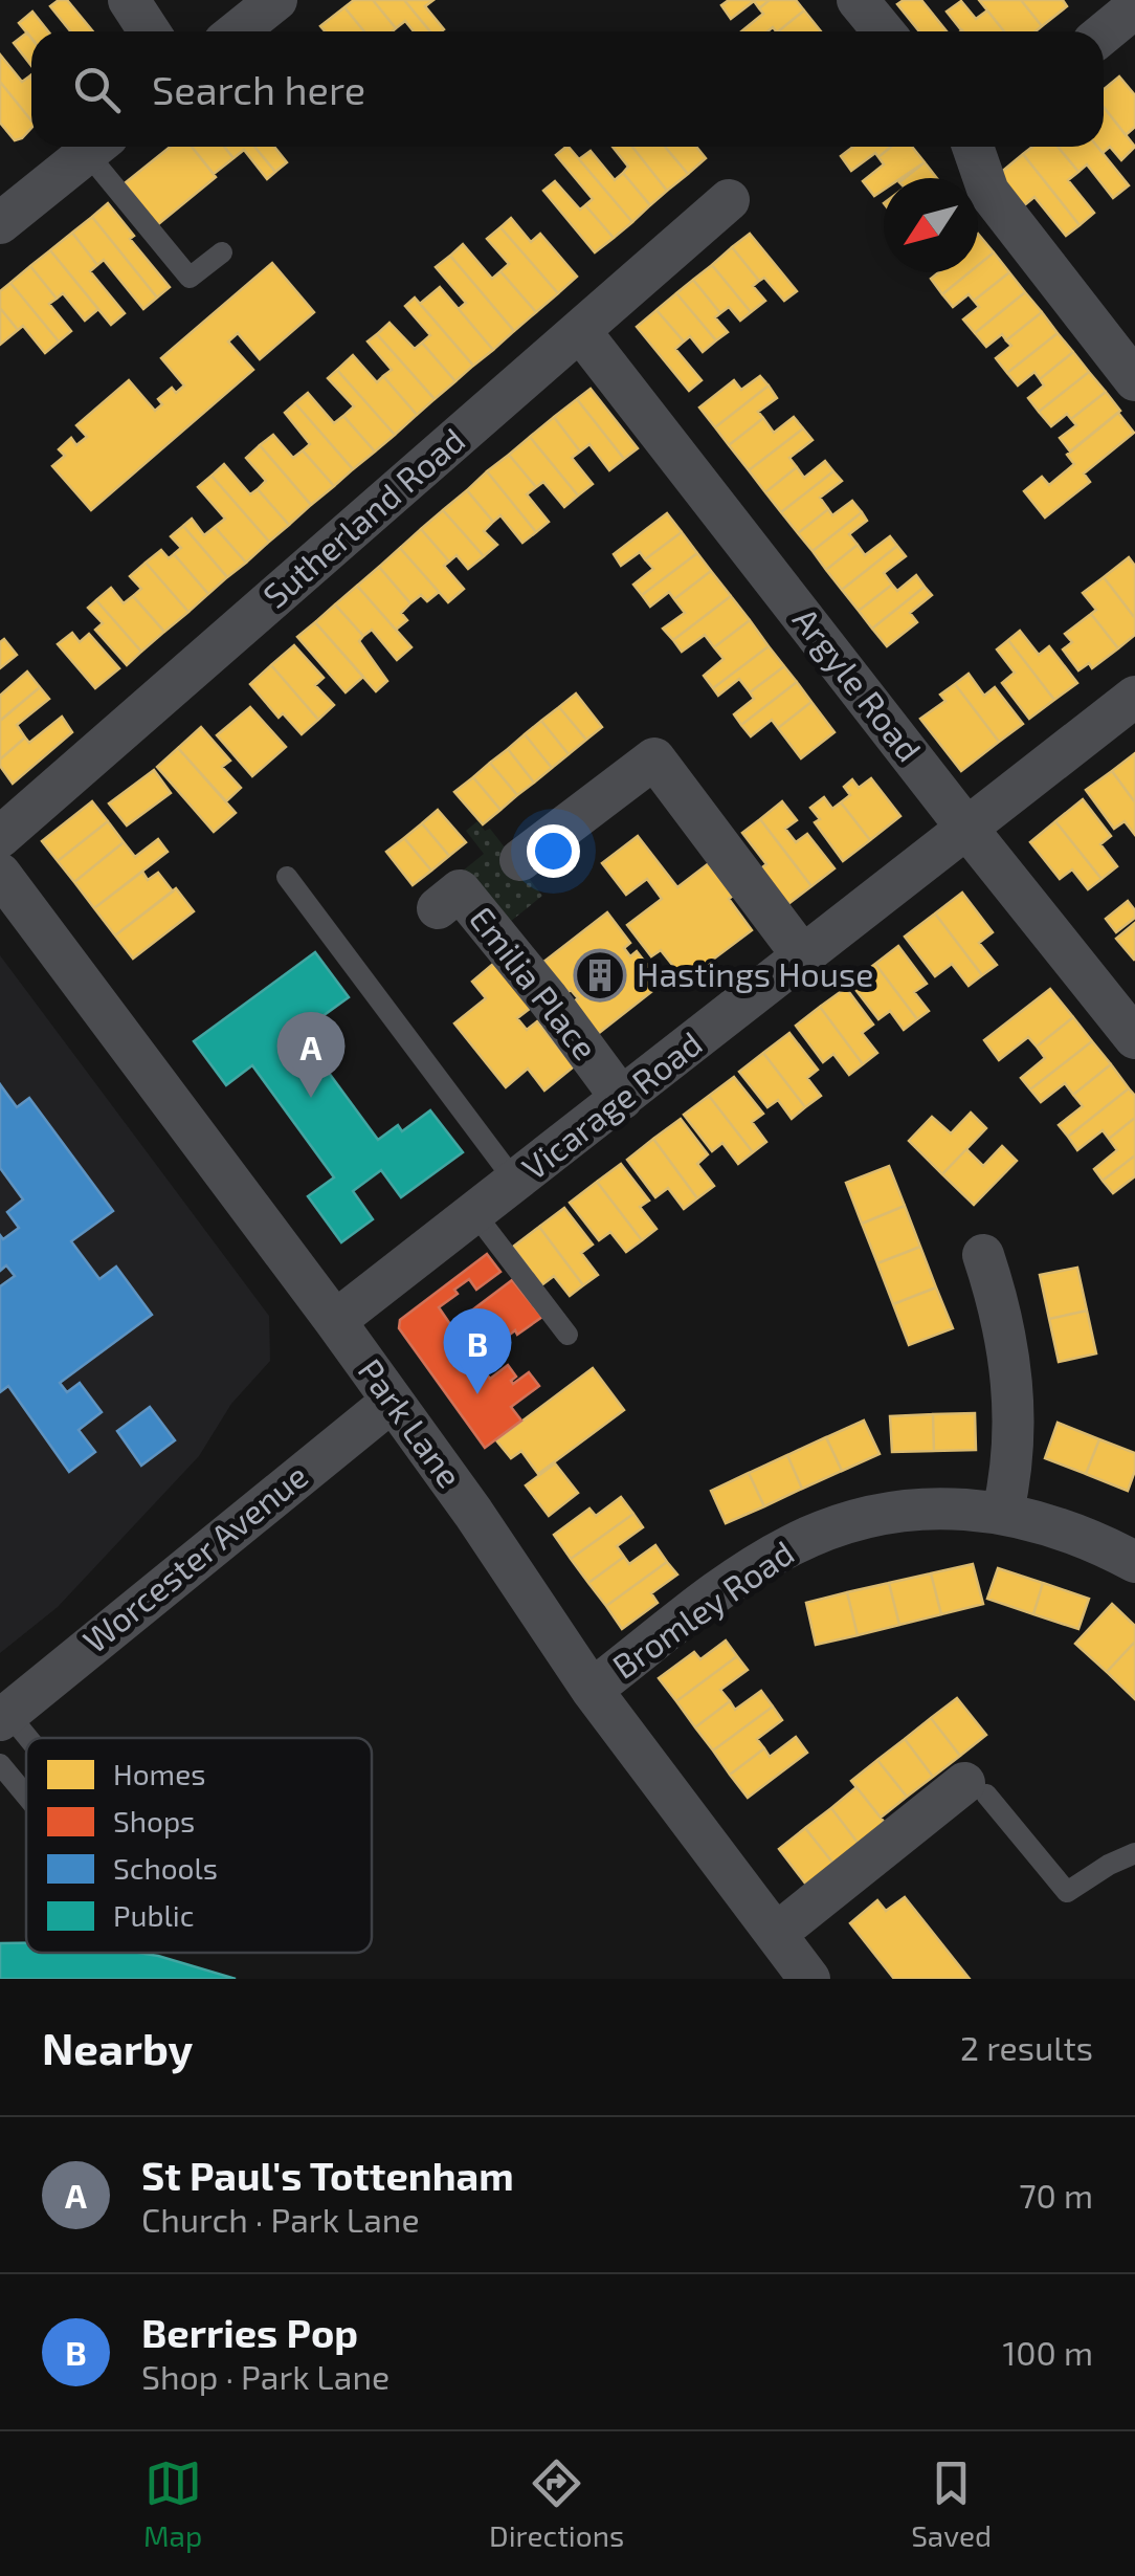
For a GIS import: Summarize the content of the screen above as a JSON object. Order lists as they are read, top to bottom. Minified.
{"streets":{"street":["Sutherland Road","Argyle Road","Emilia Place","Vicarage Road","Park Lane","Worcester Avenue","Bromley Road"]},"crossings":[["Sutherland Road","Argyle Road"],["Argyle Road","Vicarage Road"],["Emilia Place","Vicarage Road"],["Vicarage Road","Park Lane"],["Park Lane","Worcester Avenue"],["Park Lane","Bromley Road"]],"places":{"building":["Hastings House"]},"legend":["Homes","Shops","Schools","Public"],"north":"bottom left","page":{"search":"Search here","pins":["A","B"],"heading":["Nearby","2 results"],"list":[{"mark":"A","name":"St Paul's Tottenham","note":"Church · Park Lane","value":"70 m"},{"mark":"B","name":"Berries Pop","note":"Shop · Park Lane","value":"100 m"}],"nav":["Map","Directions","Saved"]}}
